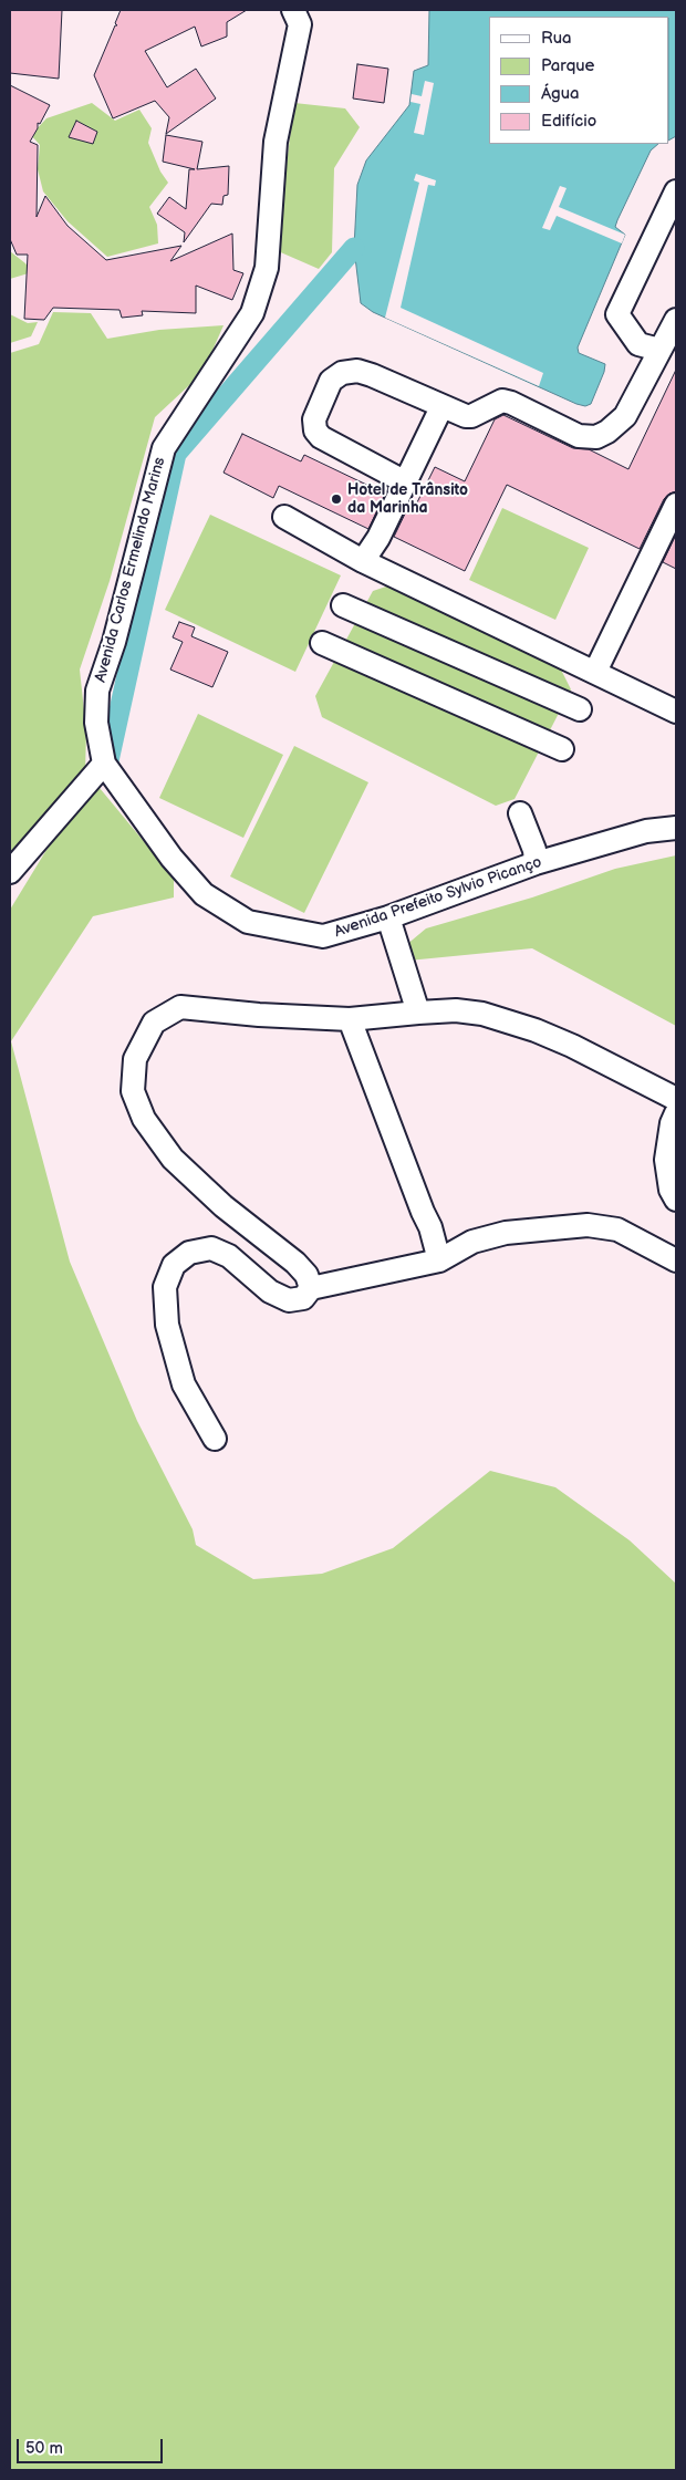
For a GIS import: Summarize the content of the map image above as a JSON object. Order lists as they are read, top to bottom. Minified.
{"streets":{"street":["Avenida Carlos Ermelindo Marins","Avenida Prefeito Sylvio Picanço"]},"crossings":[["Avenida Carlos Ermelindo Marins","Avenida Prefeito Sylvio Picanço"]],"places":["Hotel de Trânsito da Marinha"],"legend":["Rua","Parque","Água","Edifício"],"scale_bar":"50 m"}
